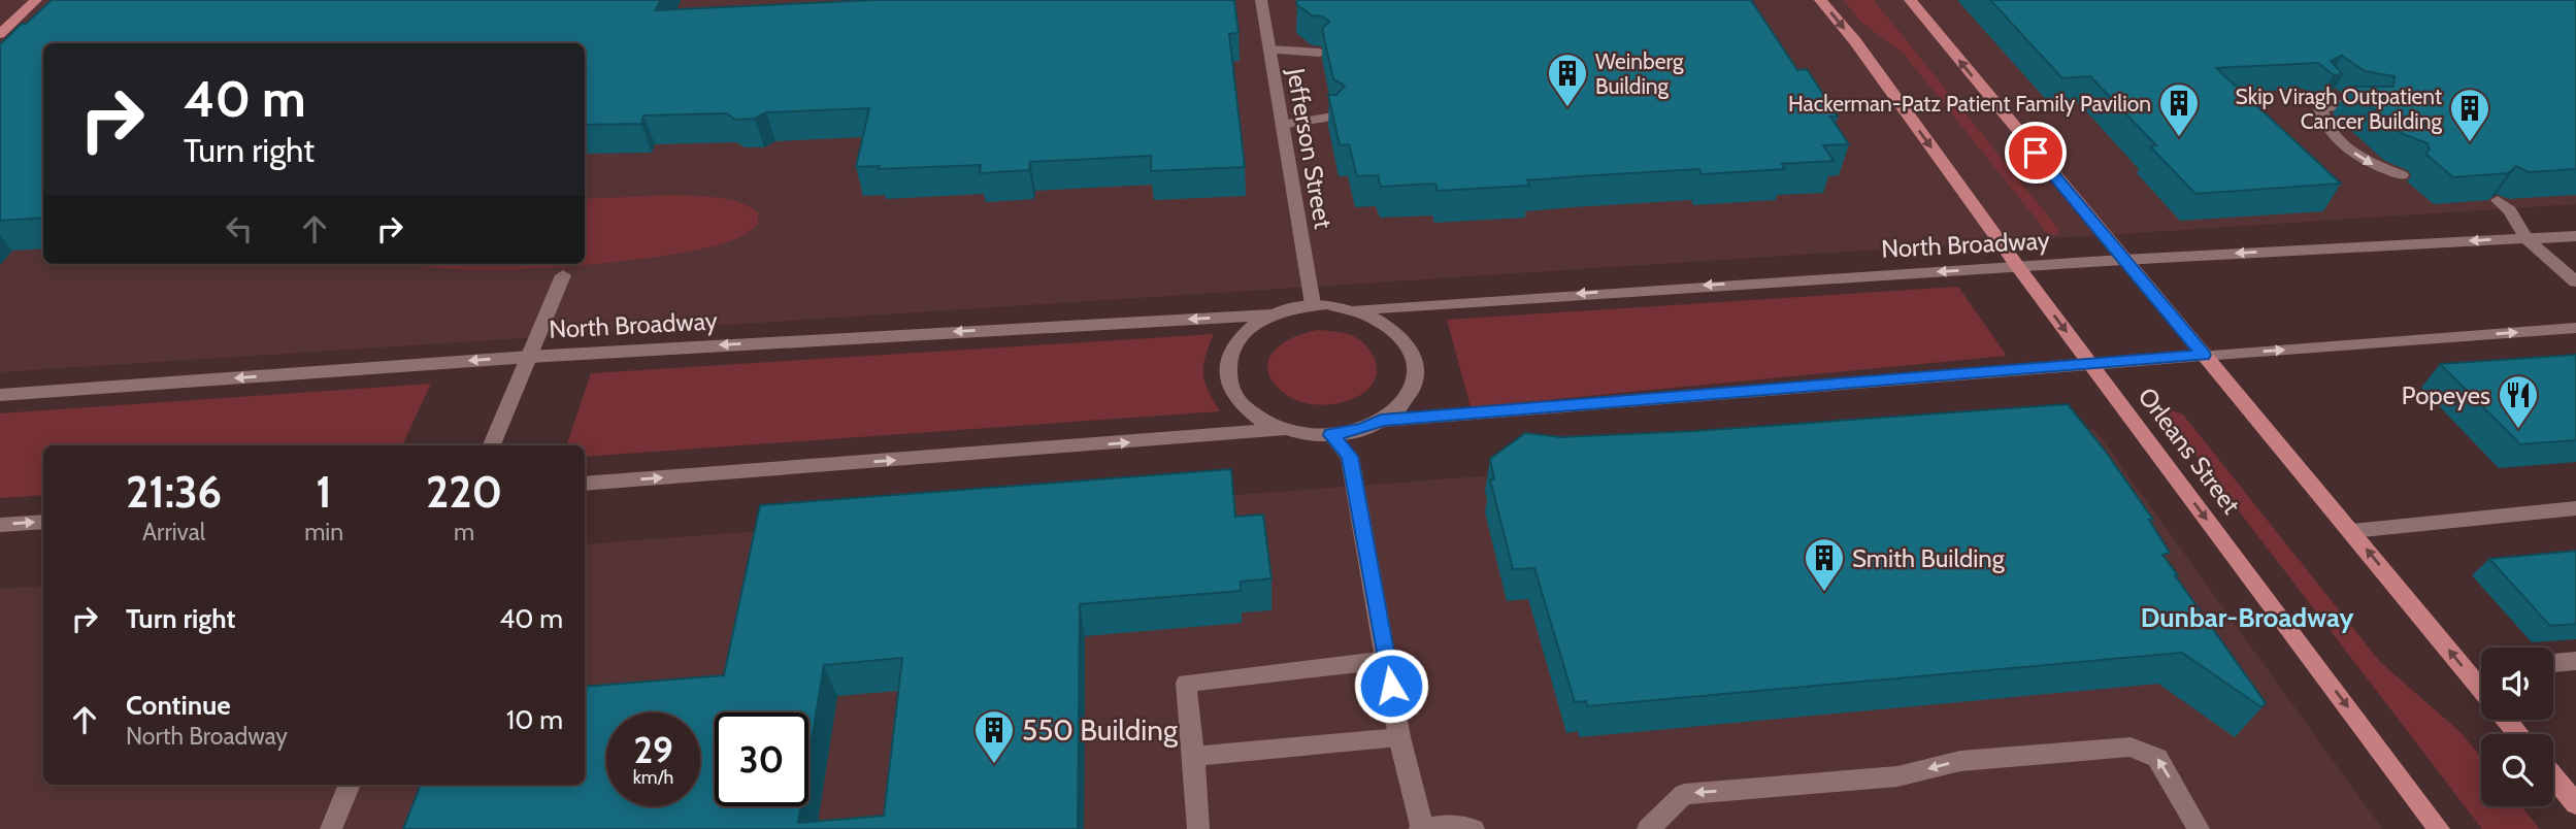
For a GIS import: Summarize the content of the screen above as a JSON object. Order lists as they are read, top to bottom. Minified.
{"streets":{"main road":["Jefferson Street","North Broadway","Orleans Street"]},"crossings":[["Jefferson Street","North Broadway"],["North Broadway","Orleans Street"]],"districts":["Dunbar-Broadway"],"places":{"building":["Weinberg Building","Hackerman-Patz Patient Family Pavilion","Skip Viragh Outpatient Cancer Building","Smith Building","550 Building"],"restaurant":["Popeyes"]},"page":{"turn":["40 m","Turn right"],"eta":["21:36","Arrival","1","min","220","m"],"list":[{"name":"Turn right","value":"40 m"},{"name":"Continue","note":"North Broadway","value":"10 m"}],"speed":"29 km/h","limit":"30"}}
